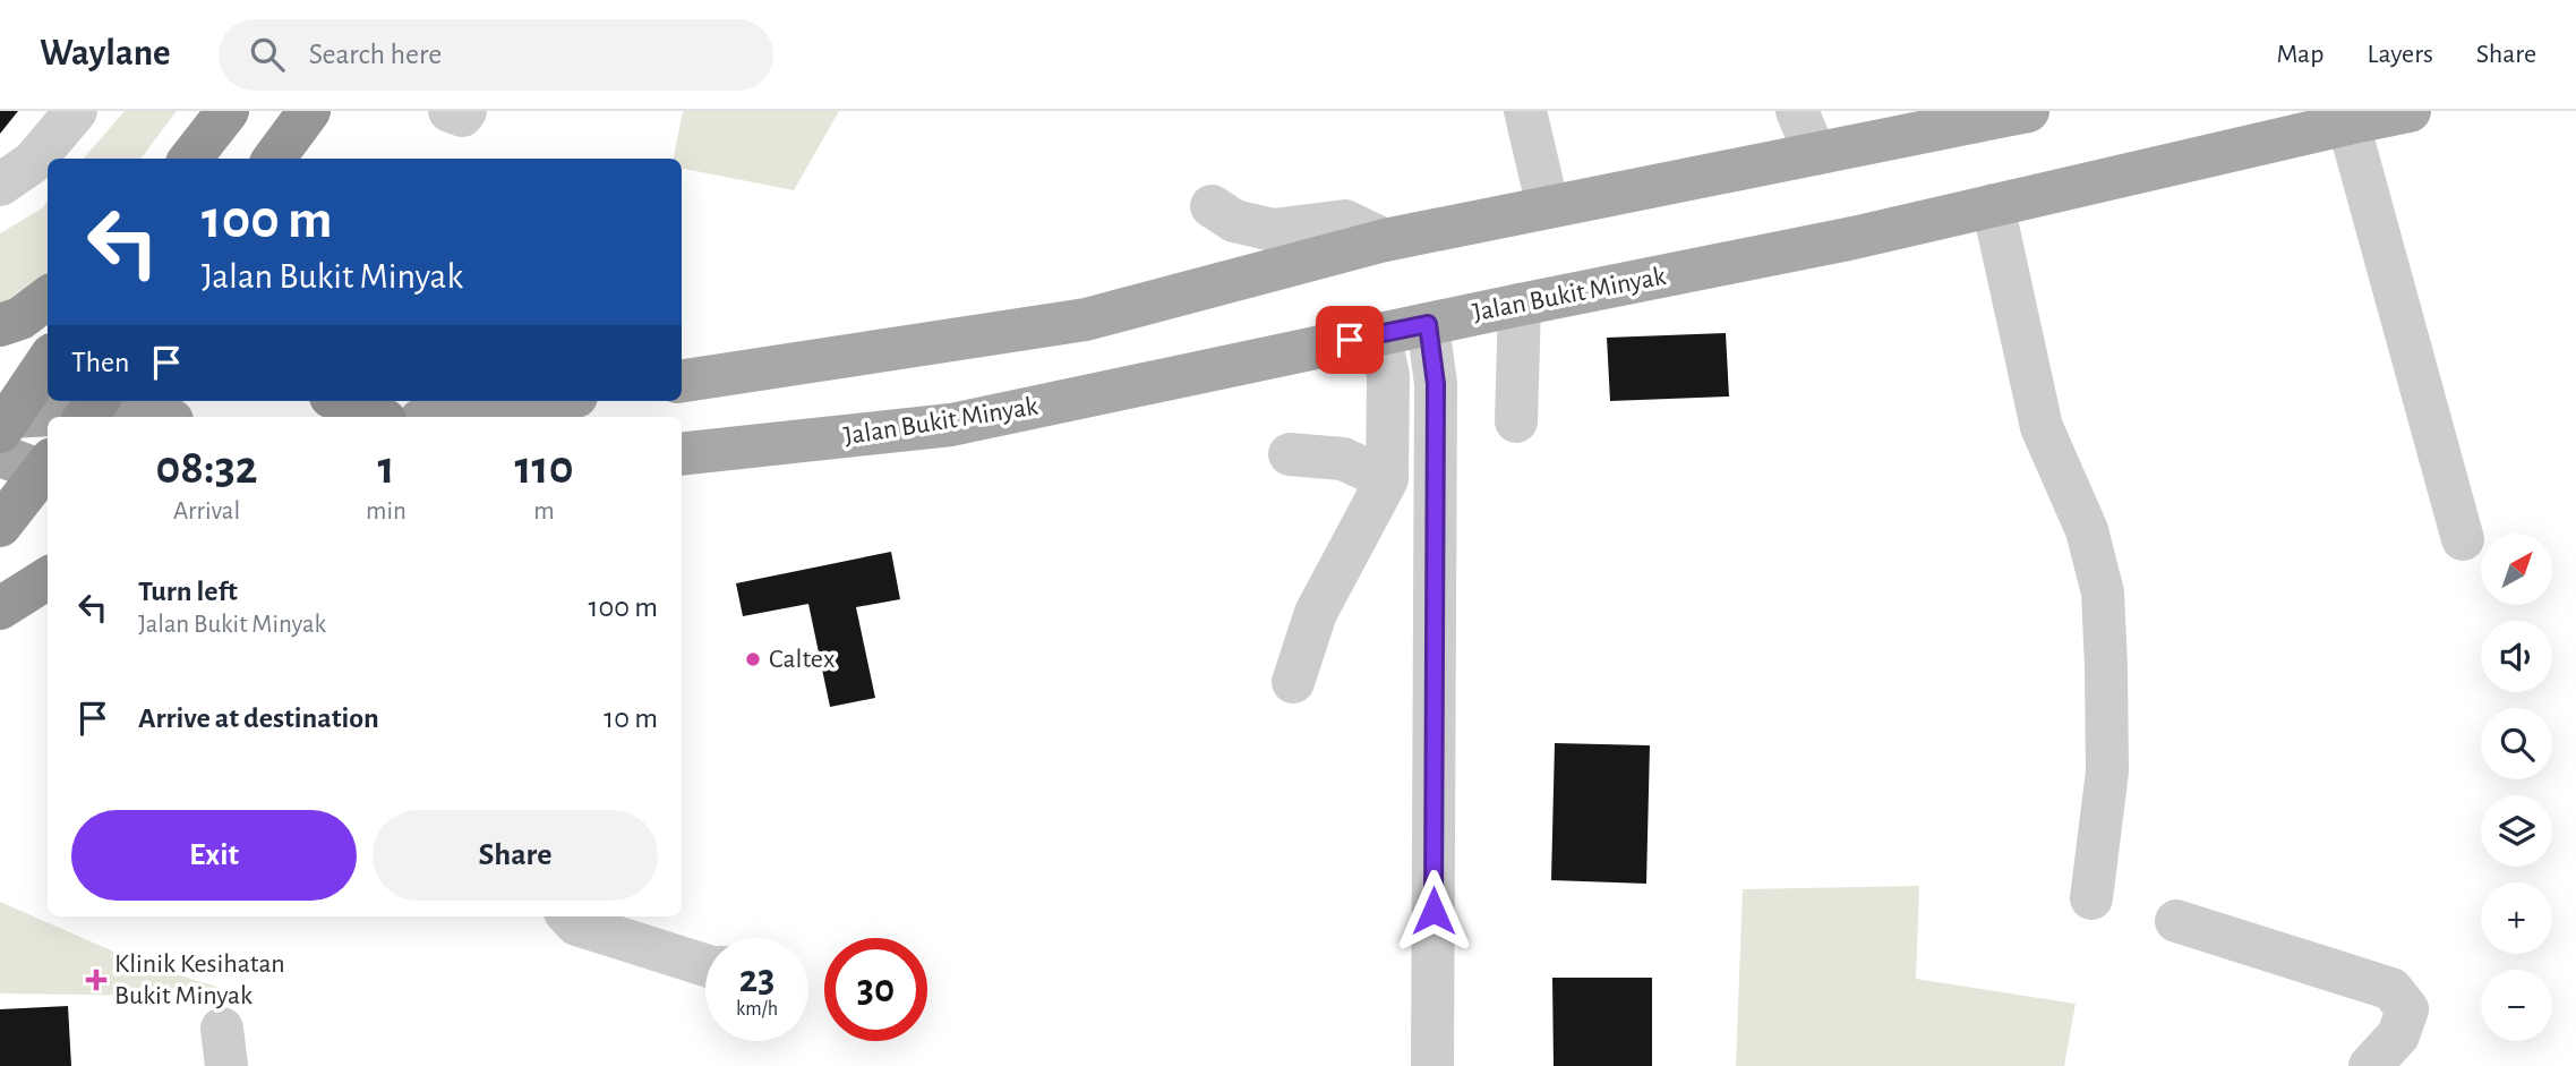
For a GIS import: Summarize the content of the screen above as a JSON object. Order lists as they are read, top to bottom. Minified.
{"streets":{"main road":["Jalan Bukit Minyak"]},"places":{"other":["Caltex"],"health":["Klinik Kesihatan Bukit Minyak"]},"north":"top right","page":{"header":"Waylane","search":"Search here","nav":["Map","Layers","Share"],"turn":["100 m","Jalan Bukit Minyak"],"then":"Then","eta":["08:32","Arrival","1","min","110","m"],"map_buttons":["+","−"],"list":[{"name":"Turn left","note":"Jalan Bukit Minyak","value":"100 m"},{"name":"Arrive at destination","value":"10 m"}],"buttons":["Exit","Share"],"speed":"23 km/h","limit":"30"}}
